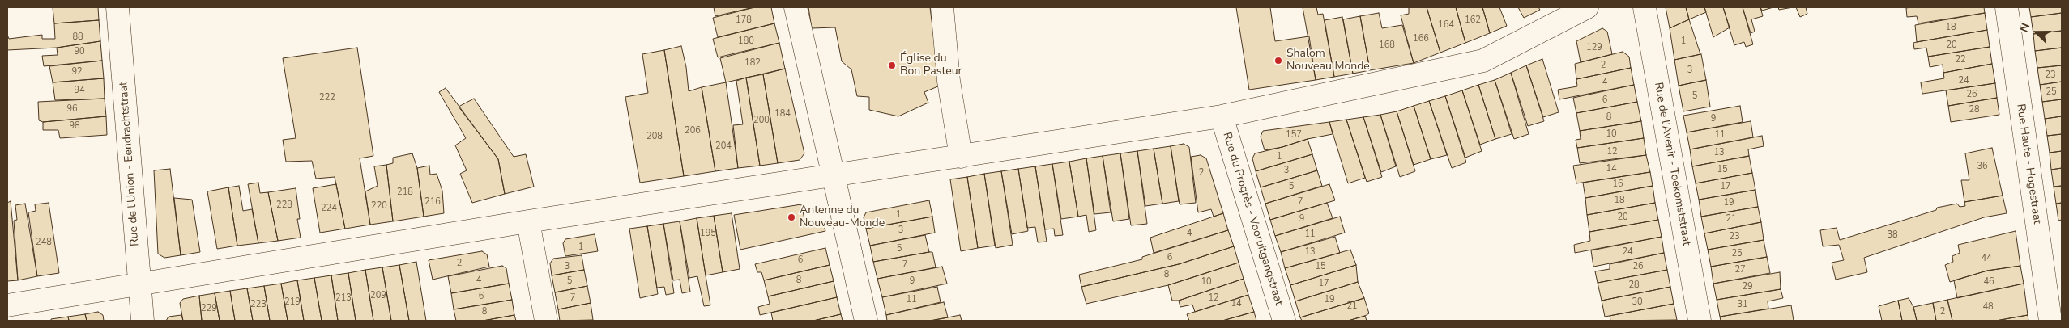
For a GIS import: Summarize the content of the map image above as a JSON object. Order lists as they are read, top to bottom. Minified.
{"streets":{"street":["Rue de l'Union - Eendrachtstraat","Rue de l'Avenir - Toekomststraat","Rue Haute - Hogestraat","Rue du Progrès - Vooruitgangstraat"]},"places":["Shalom Nouveau Monde","Église du Bon Pasteur","Antenne du Nouveau-Monde"],"house_numbers":["178","162","164","18","88","166","180","1","168","20","129","90","22","182","2","3","92","23","24","4","94","25","26","5","222","6","96","28","184","8","9","200","98","206","10","157","11","208","204","12","13","1","36","14","15","3","2","16","5","17","218","18","216","7","19","228","220","224","1","20","9","21","3","195","4","11","38","23","248","1","5","13","24","25","6","44","6","2","7","3","15","26","27","8","4","8","5","9","10","46","17","28","29","209","6","213","7","12","11","19","219","30","14","223","31","21","48","229","8","2"],"north":"left"}
